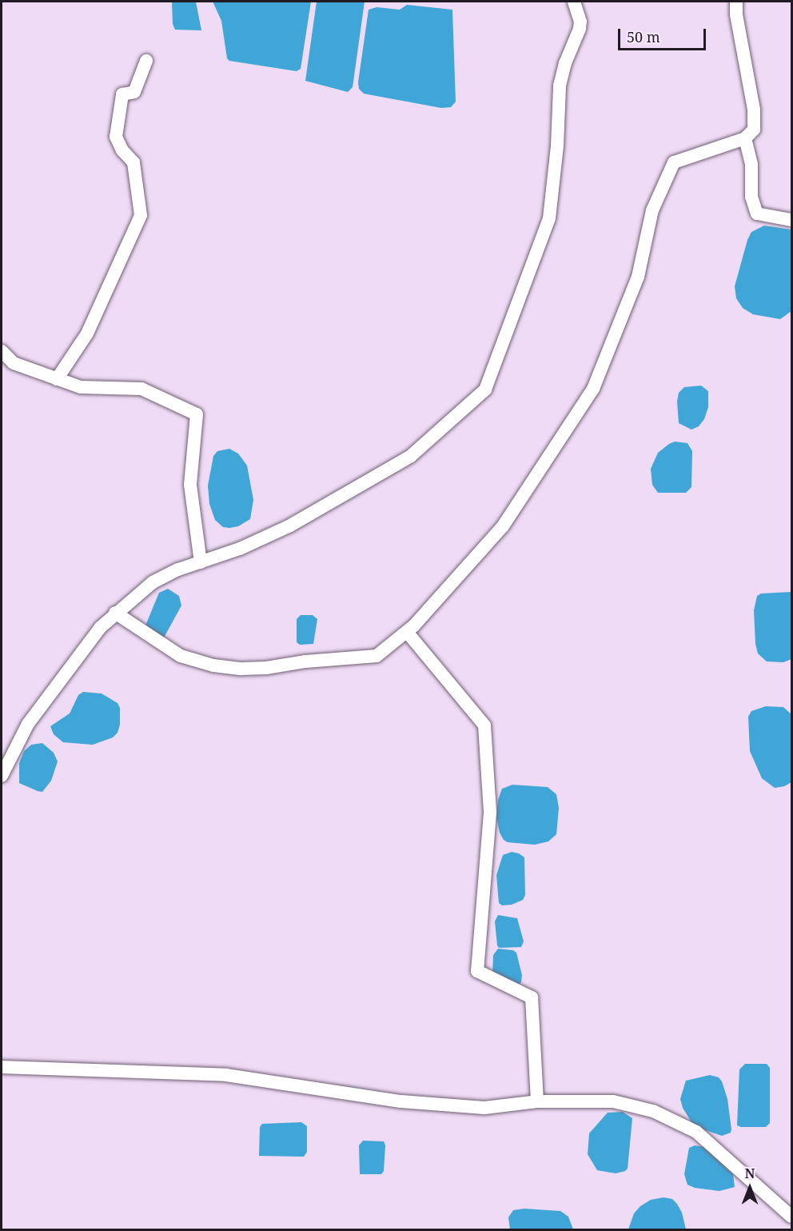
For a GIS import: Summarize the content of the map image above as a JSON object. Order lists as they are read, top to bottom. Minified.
{"scale_bar":"50 m","north":"top"}
